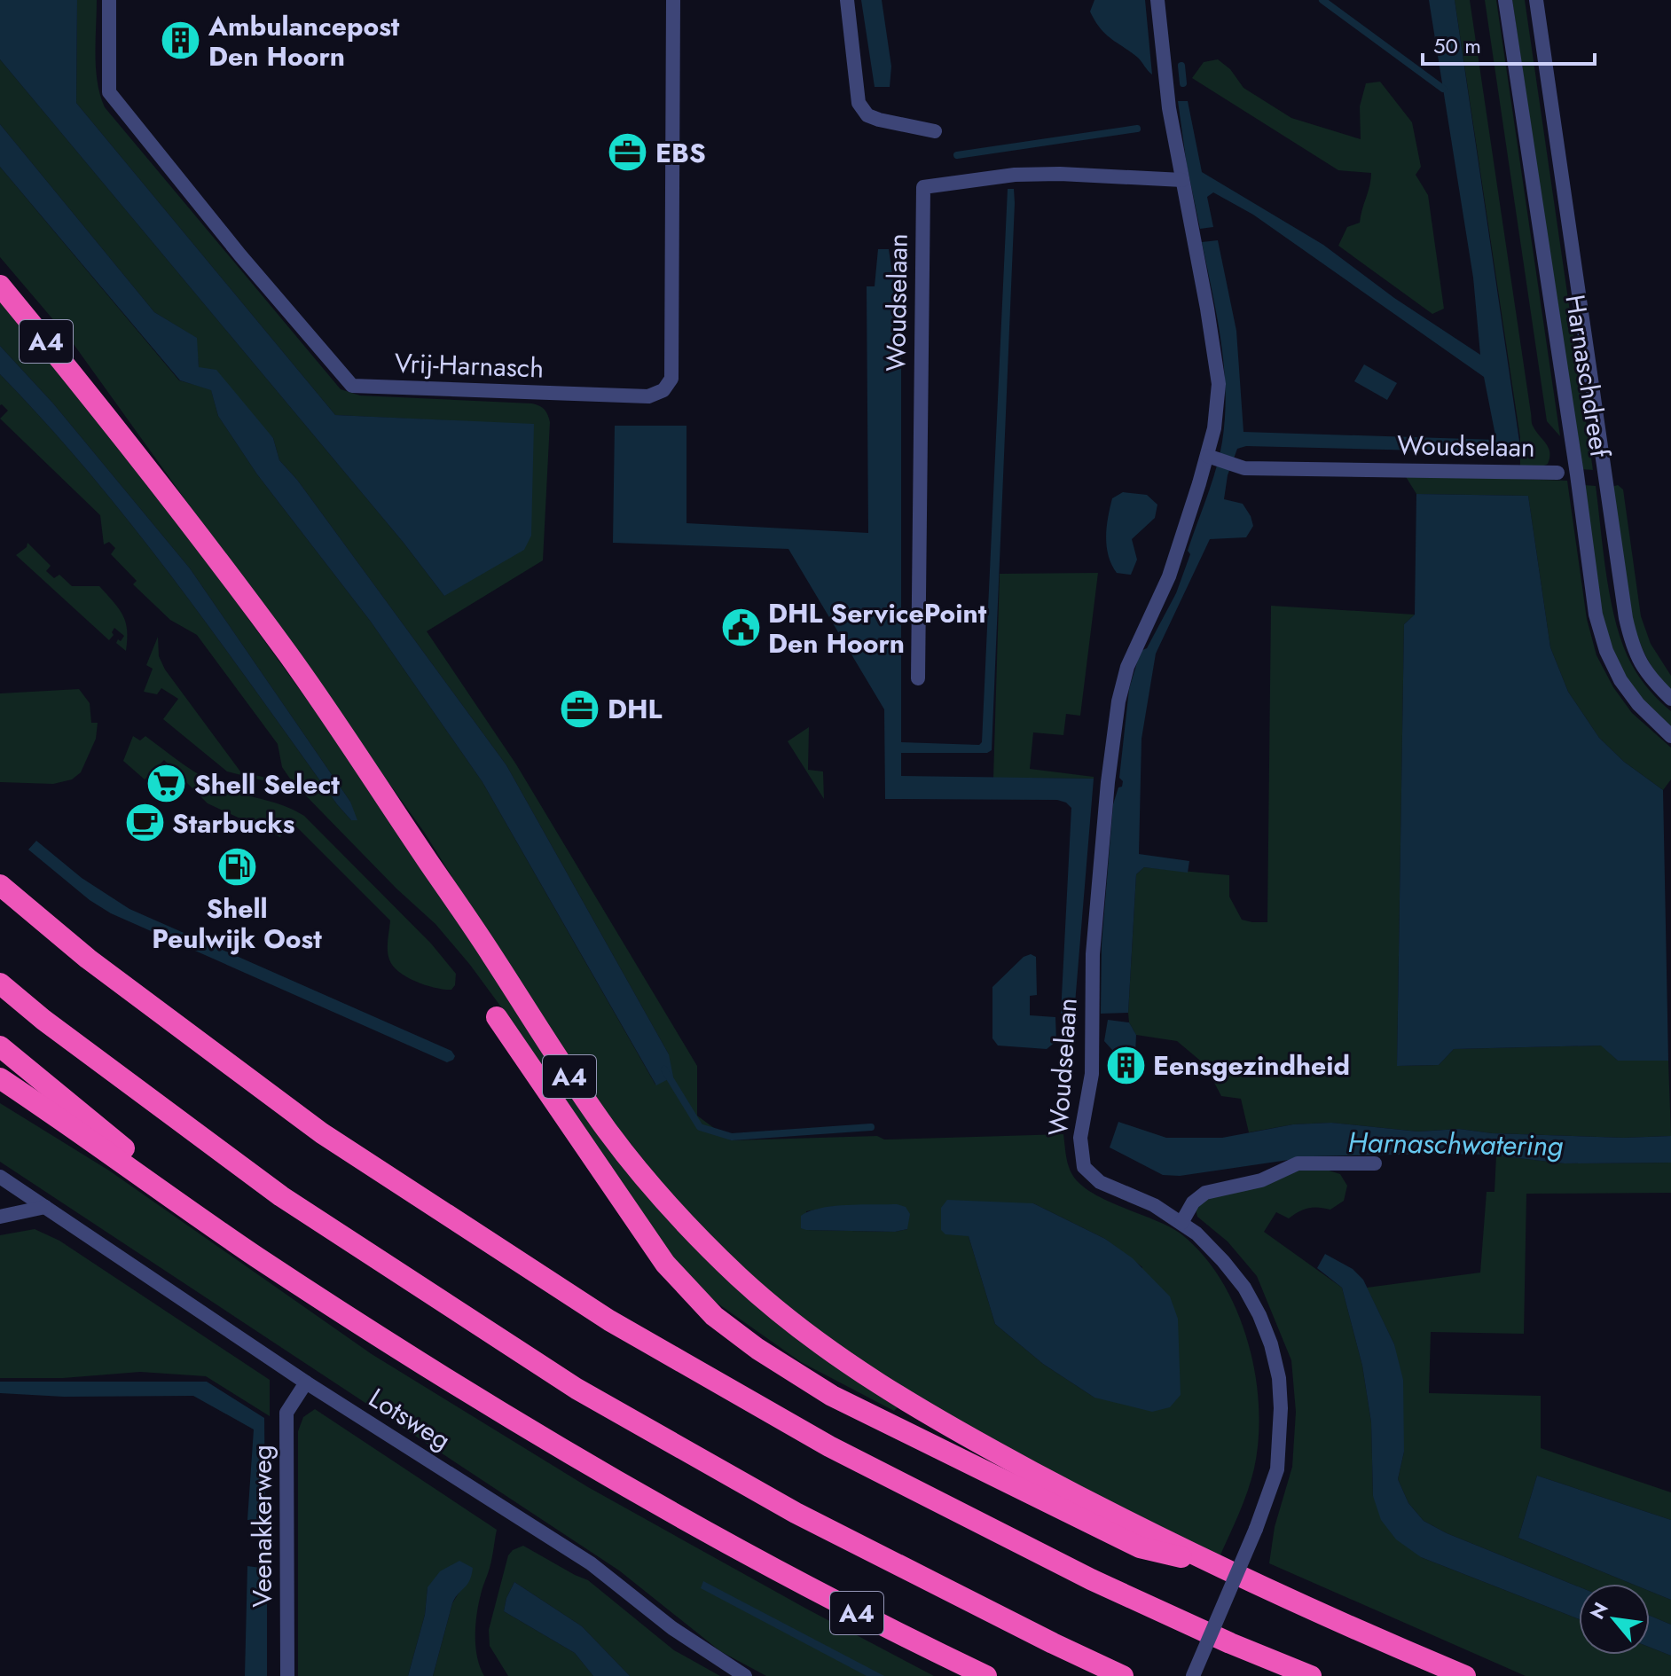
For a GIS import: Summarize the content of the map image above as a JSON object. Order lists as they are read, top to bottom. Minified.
{"streets":{"highway":["A4"],"street":["Woudselaan","Vrij-Harnasch","Harnaschdreef","Lotsweg","Veenakkerweg"]},"crossings":[["Lotsweg","Veenakkerweg"]],"water":["Harnaschwatering"],"places":{"building":["Ambulancepost Den Hoorn","Eensgezindheid"],"office":["EBS","DHL"],"public building":["DHL ServicePoint Den Hoorn"],"supermarket":["Shell Select"],"cafe":["Starbucks"],"fuel station":["Shell Peulwijk Oost"]},"scale_bar":"50 m","north":"top left"}
